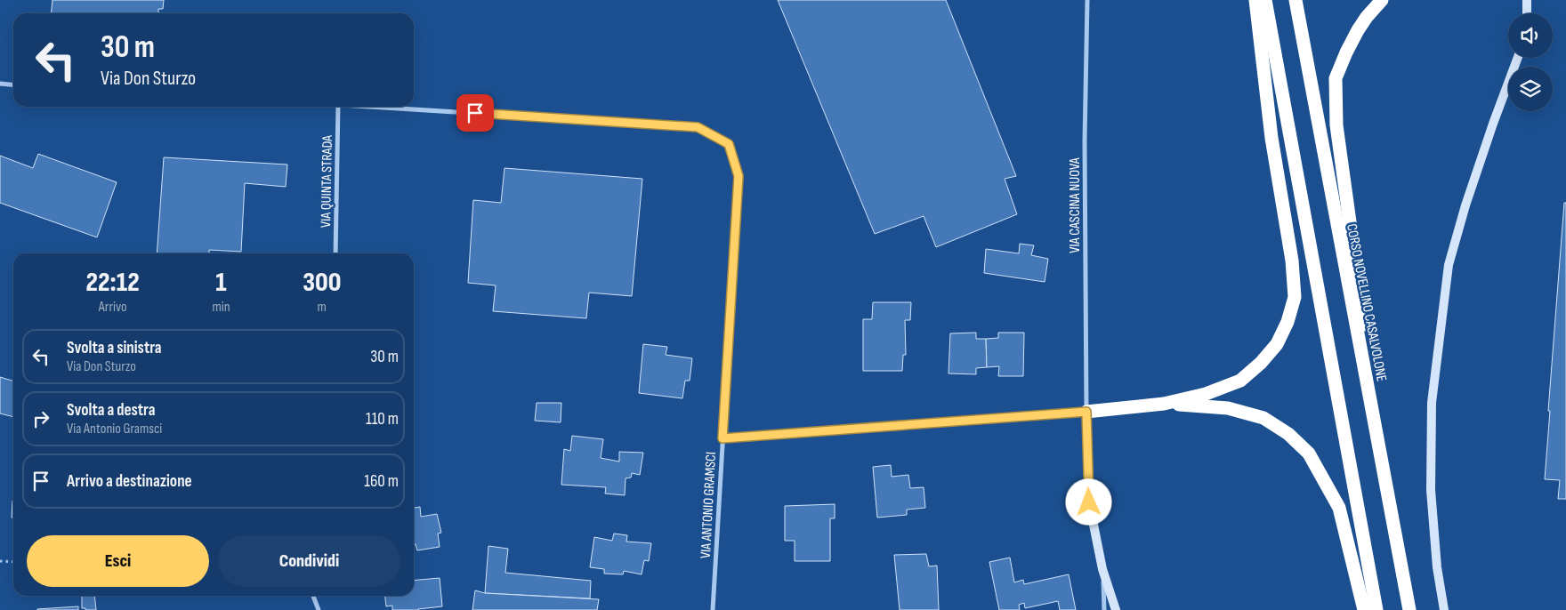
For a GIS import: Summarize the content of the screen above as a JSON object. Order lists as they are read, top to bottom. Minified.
{"streets":{"highway":["CORSO NOVELLINO CASALVOLONE"],"street":["VIA QUINTA STRADA","VIA CASCINA NUOVA","VIA ANTONIO GRAMSCI"]},"page":{"turn":["30 m","Via Don Sturzo"],"eta":["22:12","Arrivo","1","min","300","m"],"list":[{"name":"Svolta a sinistra","note":"Via Don Sturzo","value":"30 m"},{"name":"Svolta a destra","note":"Via Antonio Gramsci","value":"110 m"},{"name":"Arrivo a destinazione","value":"160 m"}],"buttons":["Esci","Condividi"]}}
